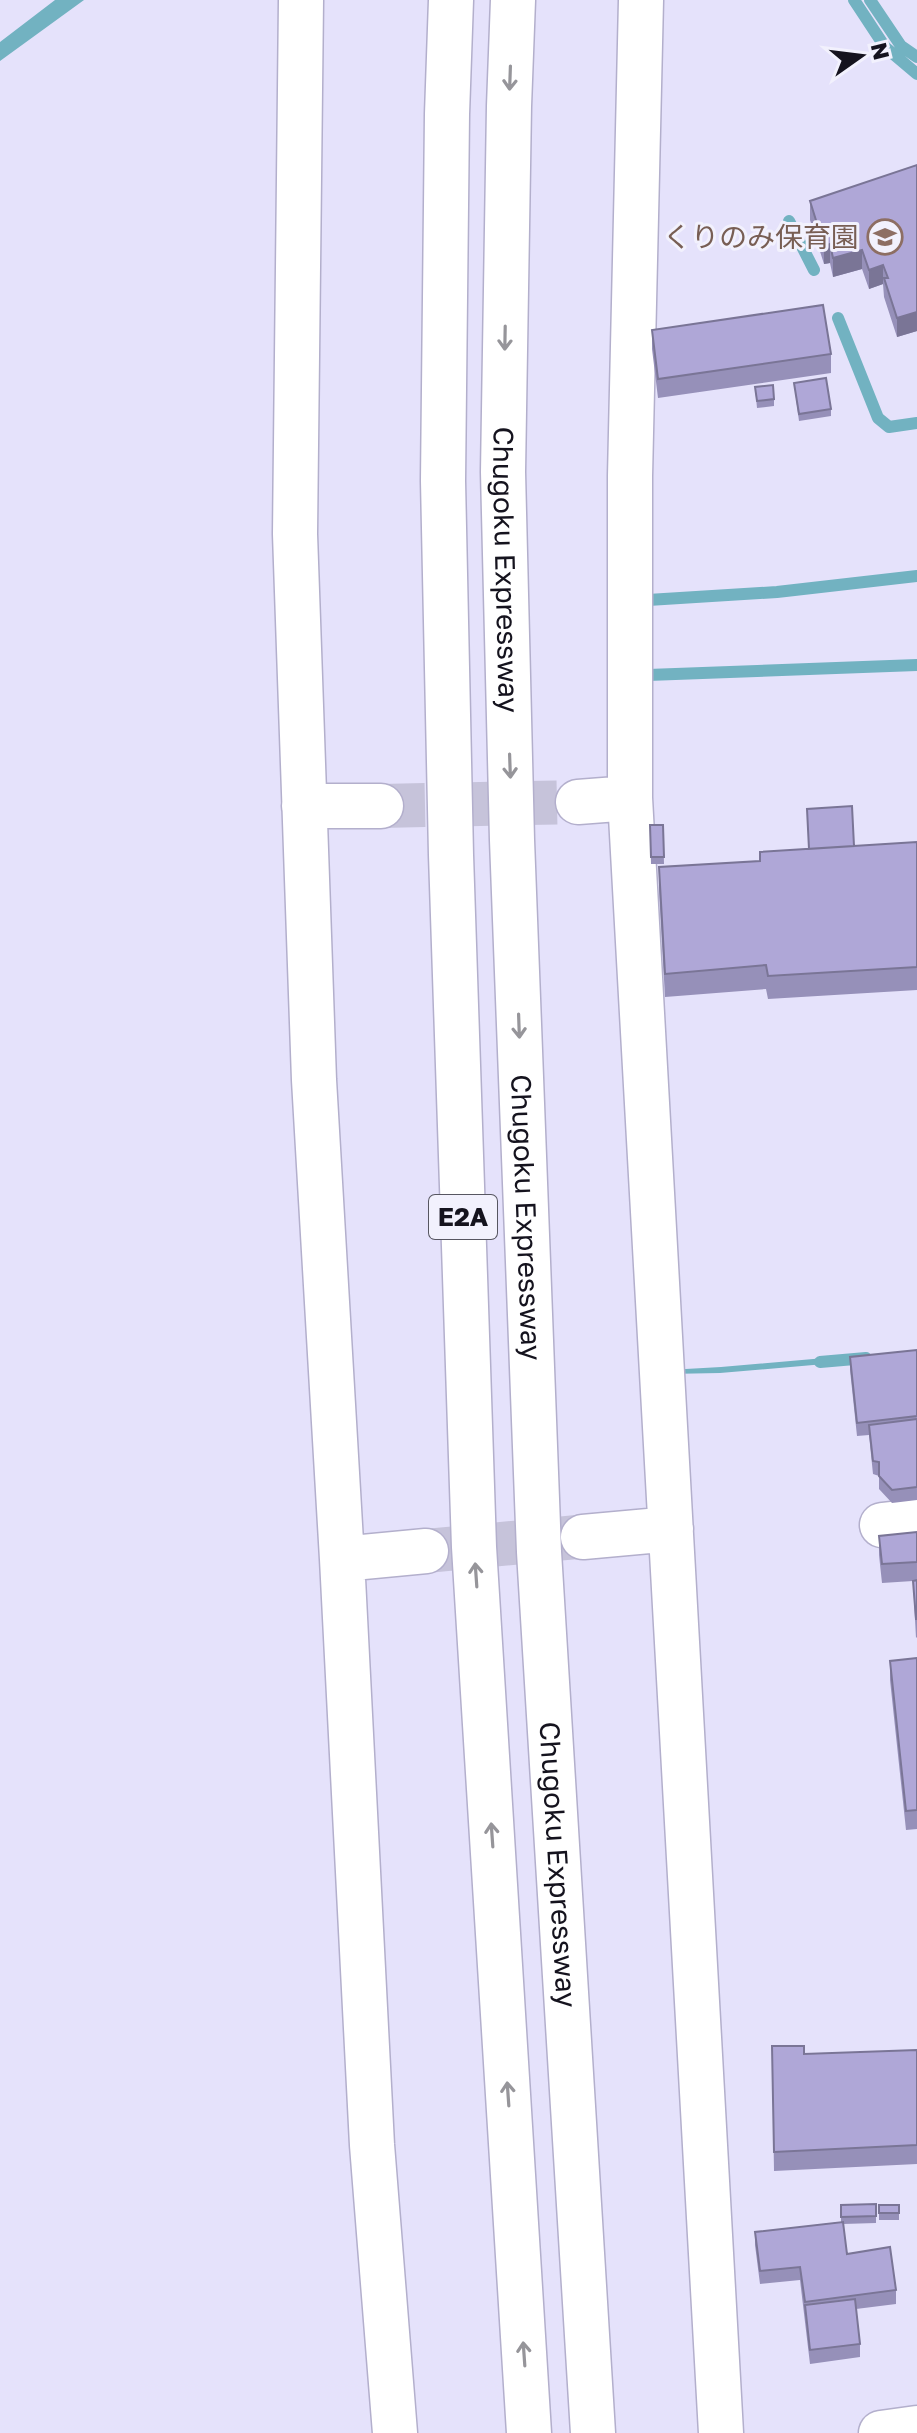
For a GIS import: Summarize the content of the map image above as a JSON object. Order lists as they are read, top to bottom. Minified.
{"streets":{"main road":["Chugoku Expressway","E2A"]},"places":{"school or university":["くりのみ保育園"]},"north":"right"}
